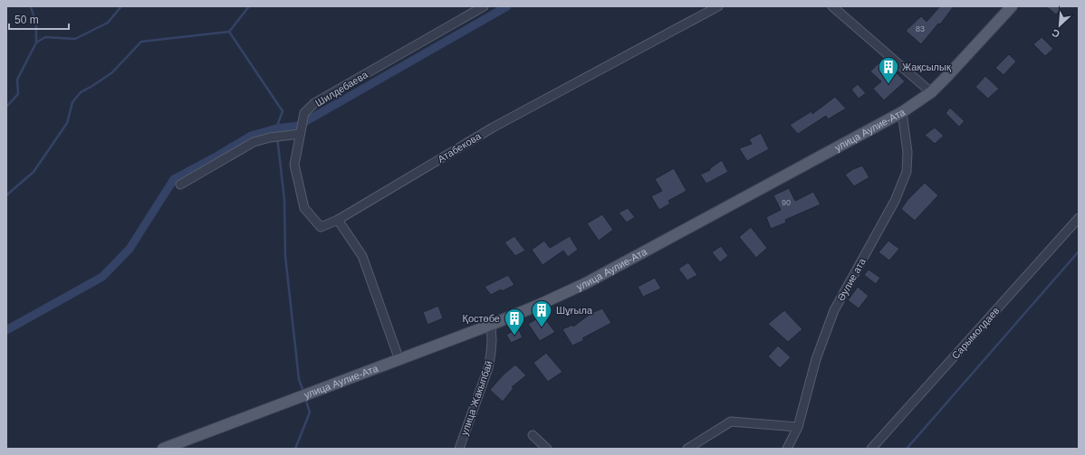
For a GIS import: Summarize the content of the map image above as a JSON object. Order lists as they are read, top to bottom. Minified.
{"streets":{"main road":["улица Аулие-Ата"],"street":["Шилдебаева","Атабекова","Әулие ата","Сарымолдаев","улица Жакыпбай"]},"crossings":[["Шилдебаева","Атабекова"],["улица Аулие-Ата","Әулие ата"],["улица Аулие-Ата","улица Жакыпбай"]],"places":{"building":["Жақсылық","Шұғыла","Қостөбе"]},"house_numbers":["83","90"],"scale_bar":"50 m","north":"bottom left"}
